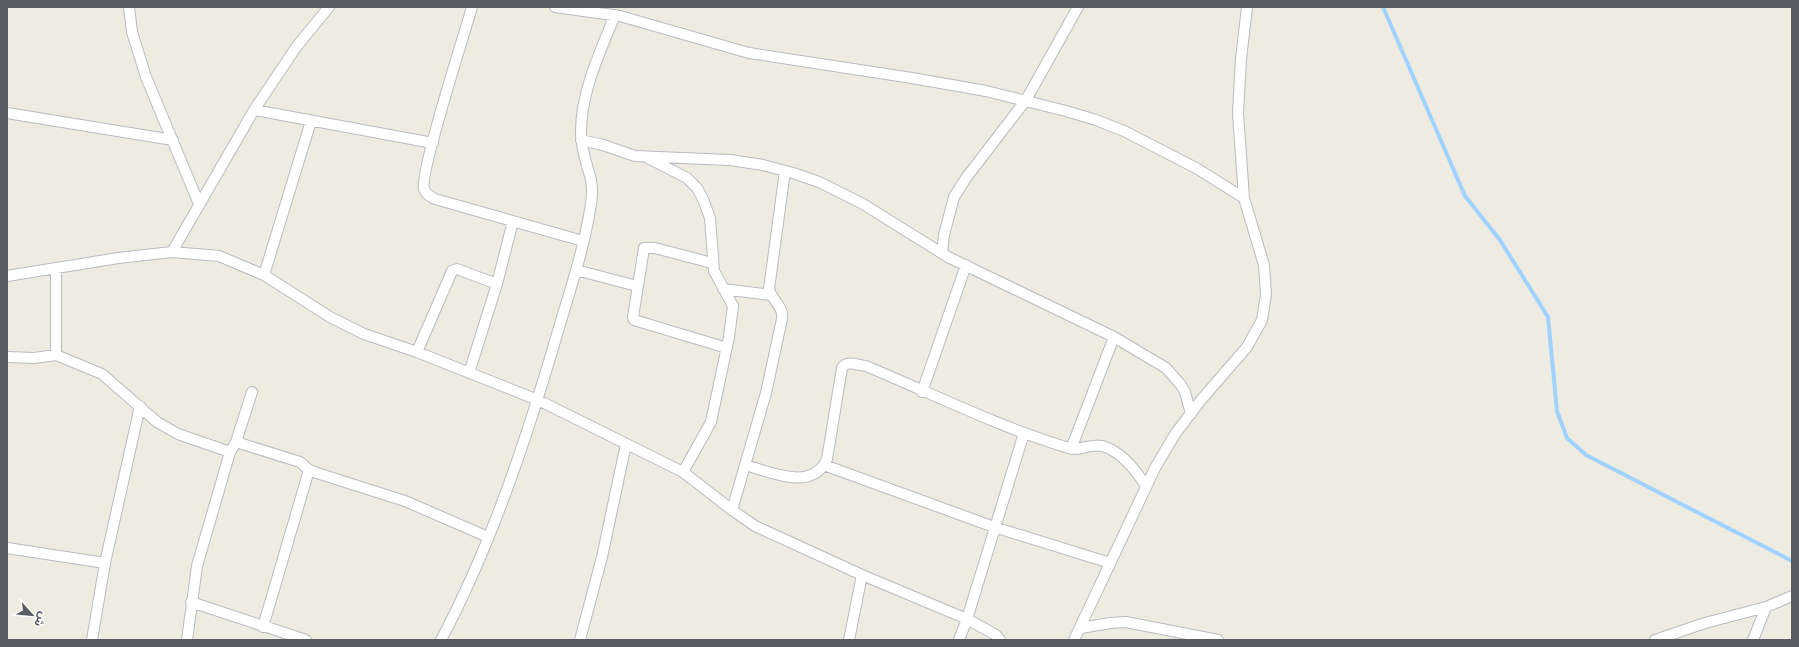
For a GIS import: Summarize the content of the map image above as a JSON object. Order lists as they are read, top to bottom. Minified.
{"north":"bottom right"}
